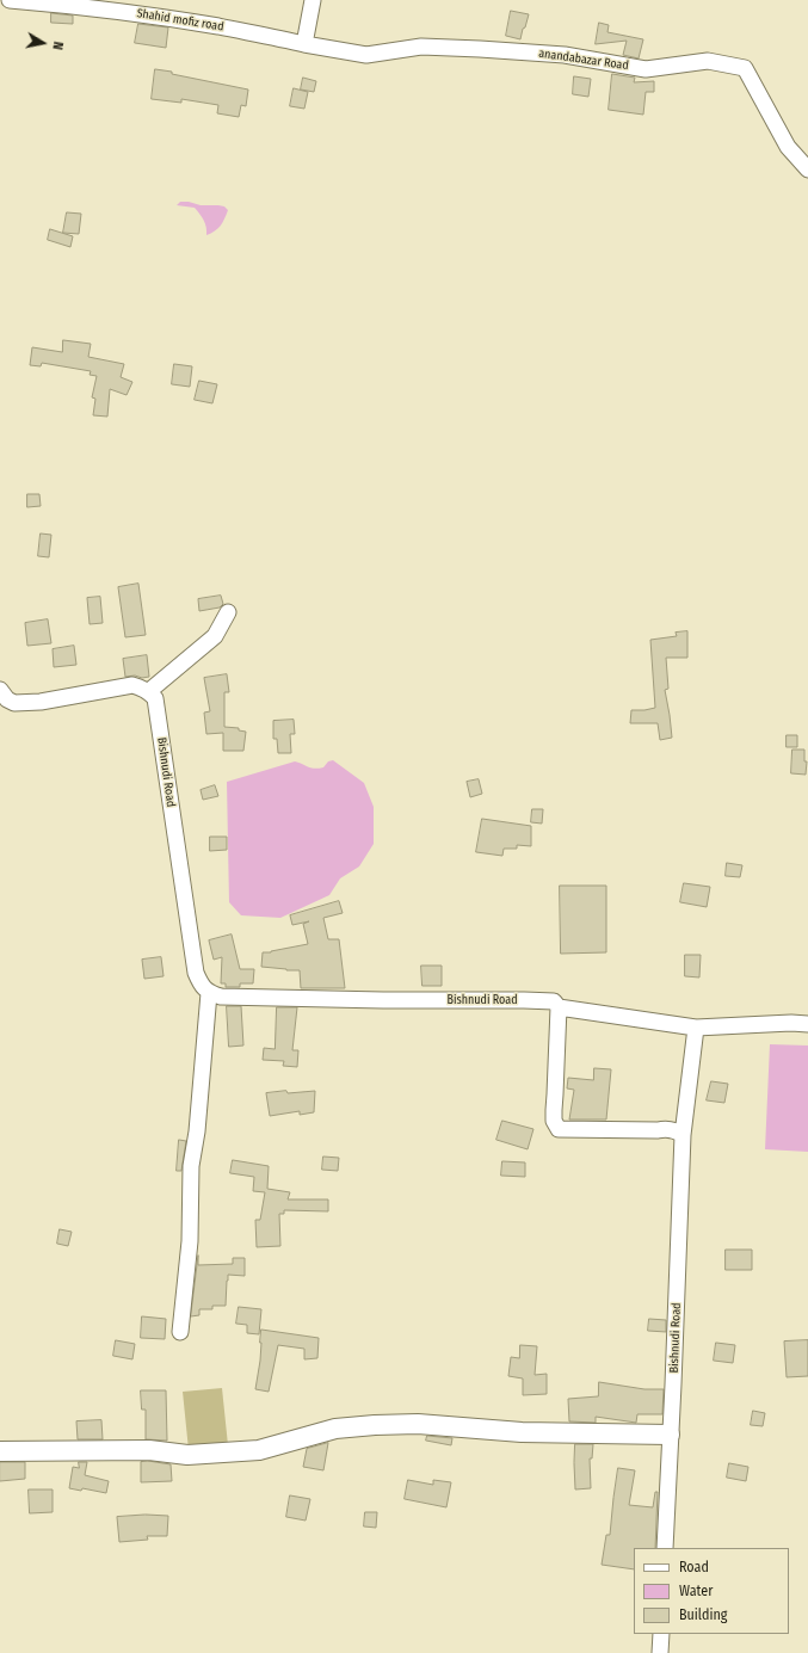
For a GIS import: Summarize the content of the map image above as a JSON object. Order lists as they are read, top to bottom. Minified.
{"streets":{"street":["Shahid mofiz road","anandabazar Road","Bishnudi Road"]},"crossings":[["Shahid mofiz road","anandabazar Road"]],"legend":["Road","Water","Building"],"north":"right"}
